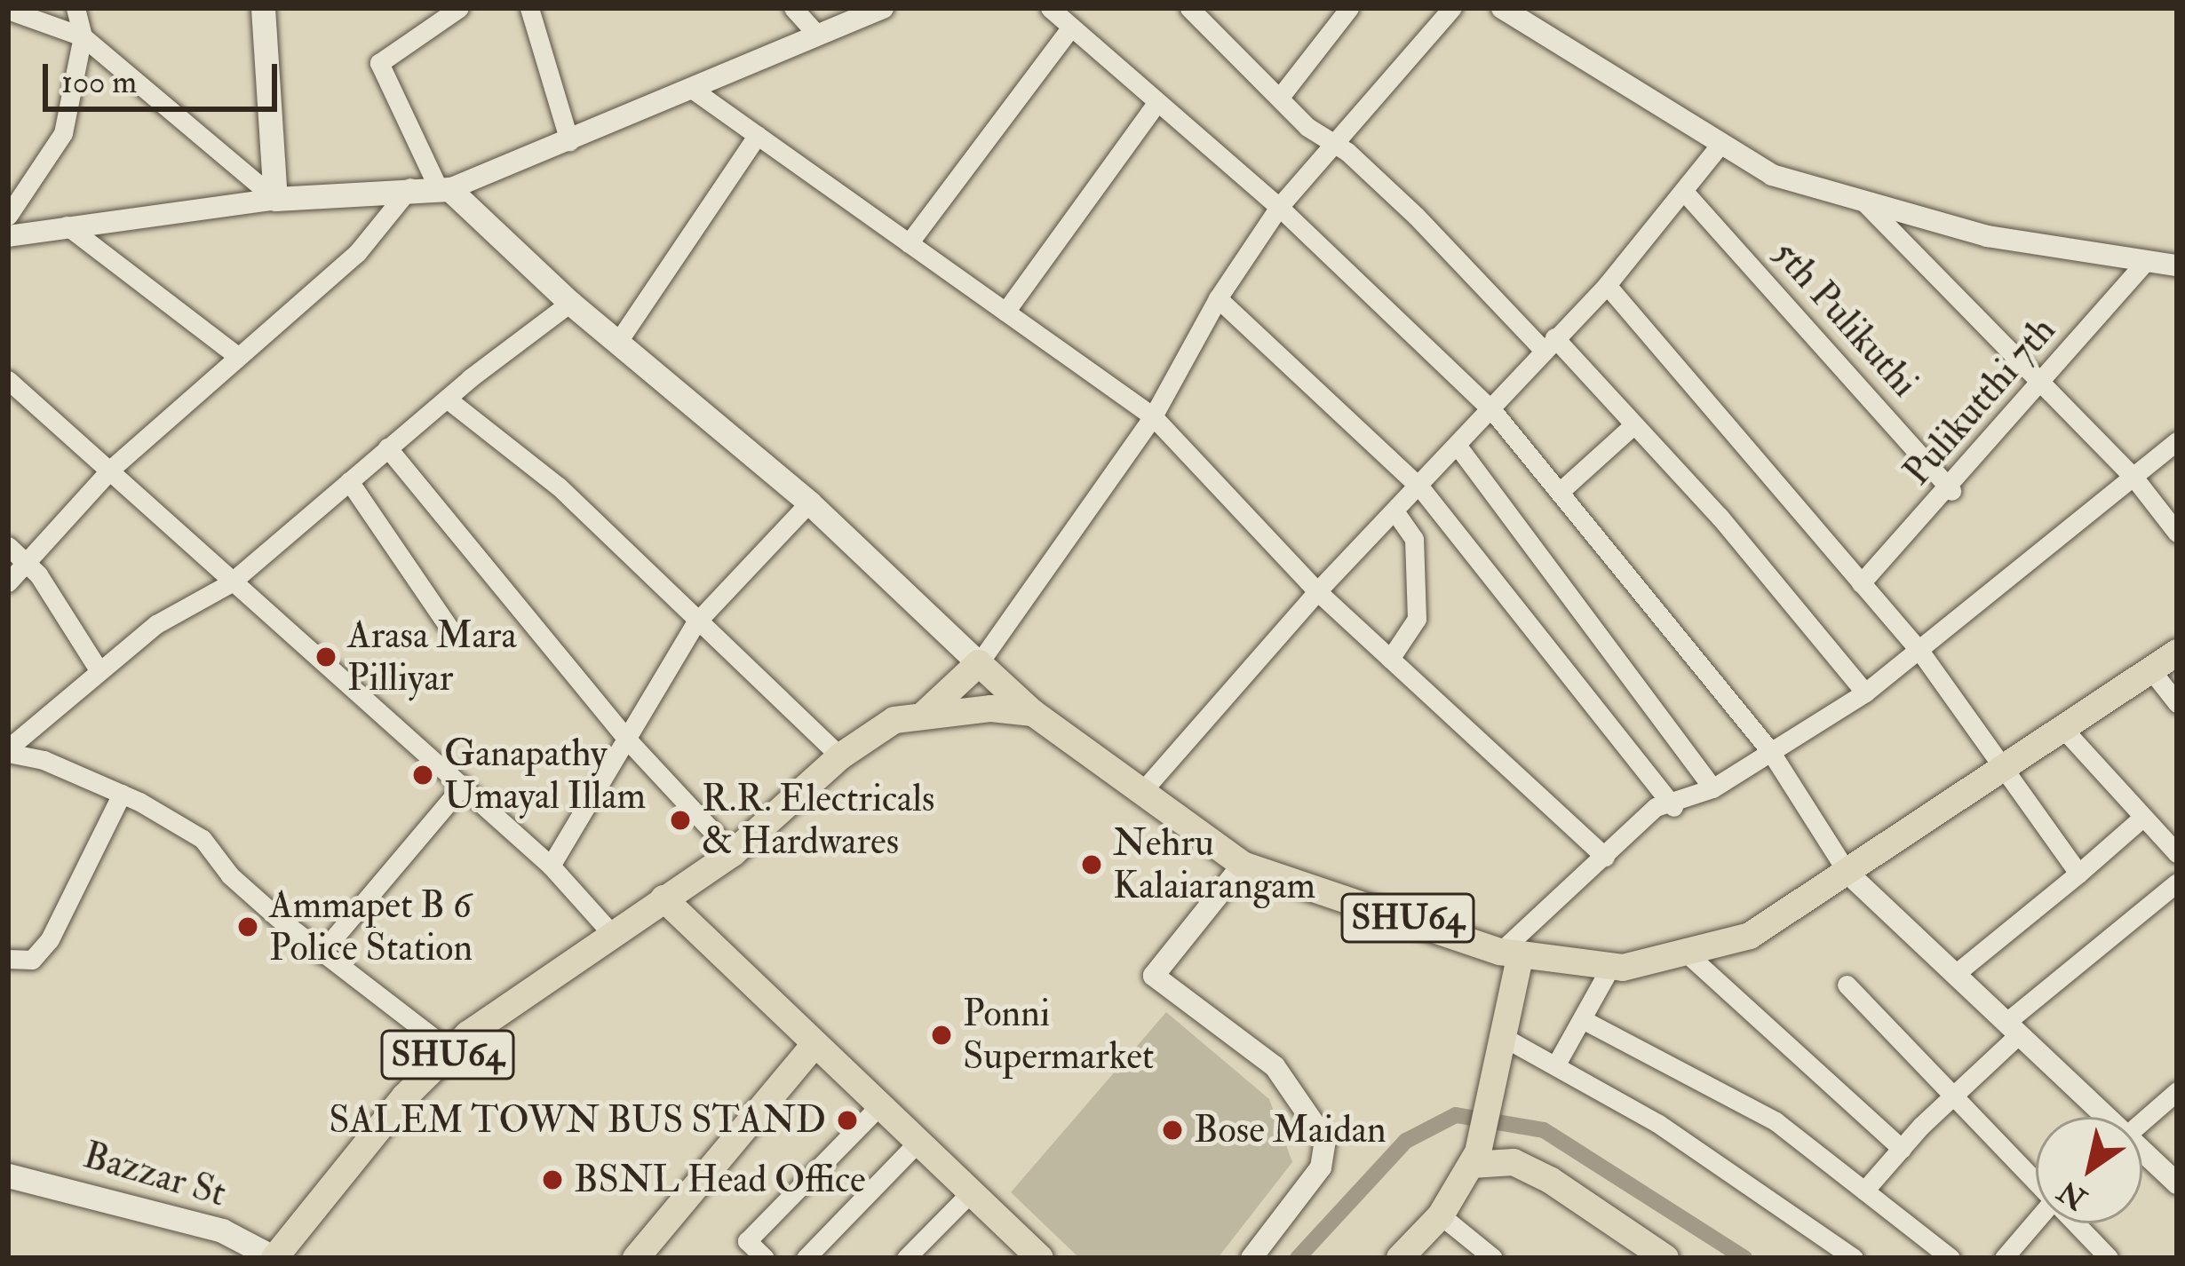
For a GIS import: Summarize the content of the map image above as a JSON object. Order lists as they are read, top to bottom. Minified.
{"streets":{"main road":["SHU64","Bazzar St"],"street":["5th Pulikuthi","Pulikutthi 7th"]},"crossings":[["5th Pulikuthi","Pulikutthi 7th"],["SHU64","Bazzar St"]],"places":["Arasa Mara Pilliyar","Ganapathy Umayal Illam","R.R. Electricals & Hardwares","Nehru Kalaiarangam","Ammapet B 6 Police Station","Ponni Supermarket","SALEM TOWN BUS STAND","Bose Maidan","BSNL Head Office"],"scale_bar":"100 m","north":"bottom left"}
